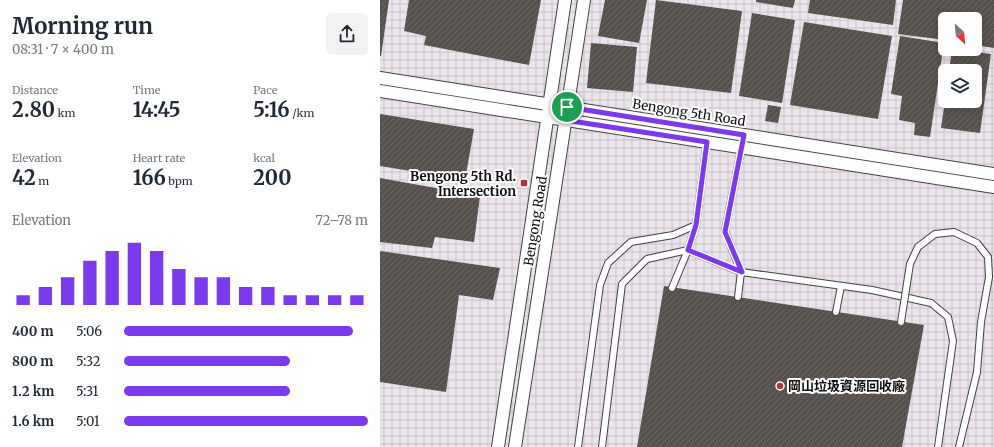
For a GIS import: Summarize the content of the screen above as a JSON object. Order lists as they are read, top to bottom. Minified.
{"streets":{"street":["Bengong 5th Road","Bengong Road"]},"crossings":[["Bengong 5th Road","Bengong Road"]],"places":{"transit":["Bengong 5th Rd. Intersection"],"other":["岡山垃圾資源回收廠"]},"north":"bottom right","page":{"heading":["Morning run","08:31 · 7 × 400 m"],"stats":[["Distance","2.80 km"],["Time","14:45"],["Pace","5:16 /km"],["Elevation","42 m"],["Heart rate","166 bpm"],["kcal","200"]],"chart":["Elevation","72–78 m"],"list":[{"name":"400 m","note":"5:06"},{"name":"800 m","note":"5:32"},{"name":"1.2 km","note":"5:31"},{"name":"1.6 km","note":"5:01"}]}}
